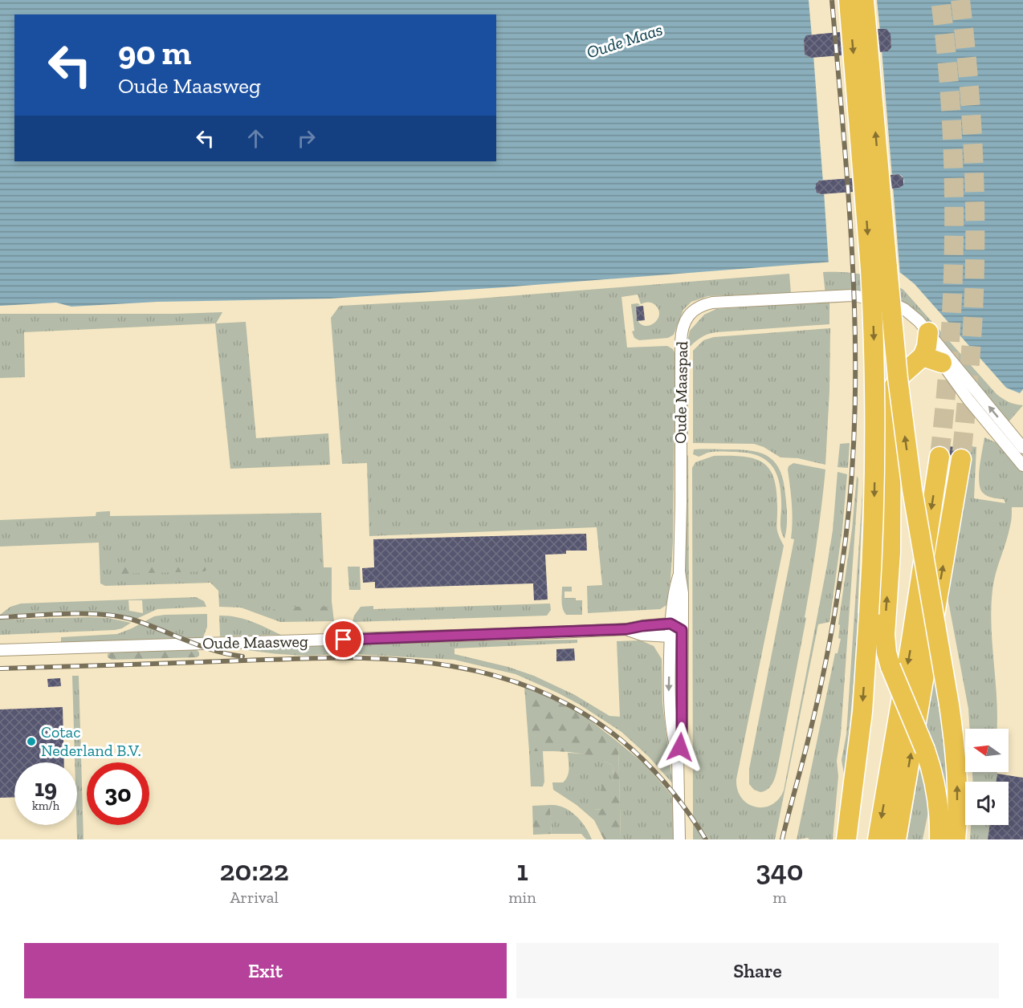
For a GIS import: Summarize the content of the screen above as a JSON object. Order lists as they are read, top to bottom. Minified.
{"streets":{"street":["Oude Maaspad","Oude Maasweg"]},"crossings":[["Oude Maaspad","Oude Maasweg"]],"water":["Oude Maas"],"places":["Cotac Nederland B.V."],"north":"left","page":{"turn":["90 m","Oude Maasweg"],"speed":"19 km/h","limit":"30","eta":["20:22","Arrival","1","min","340","m"],"buttons":["Exit","Share"]}}
